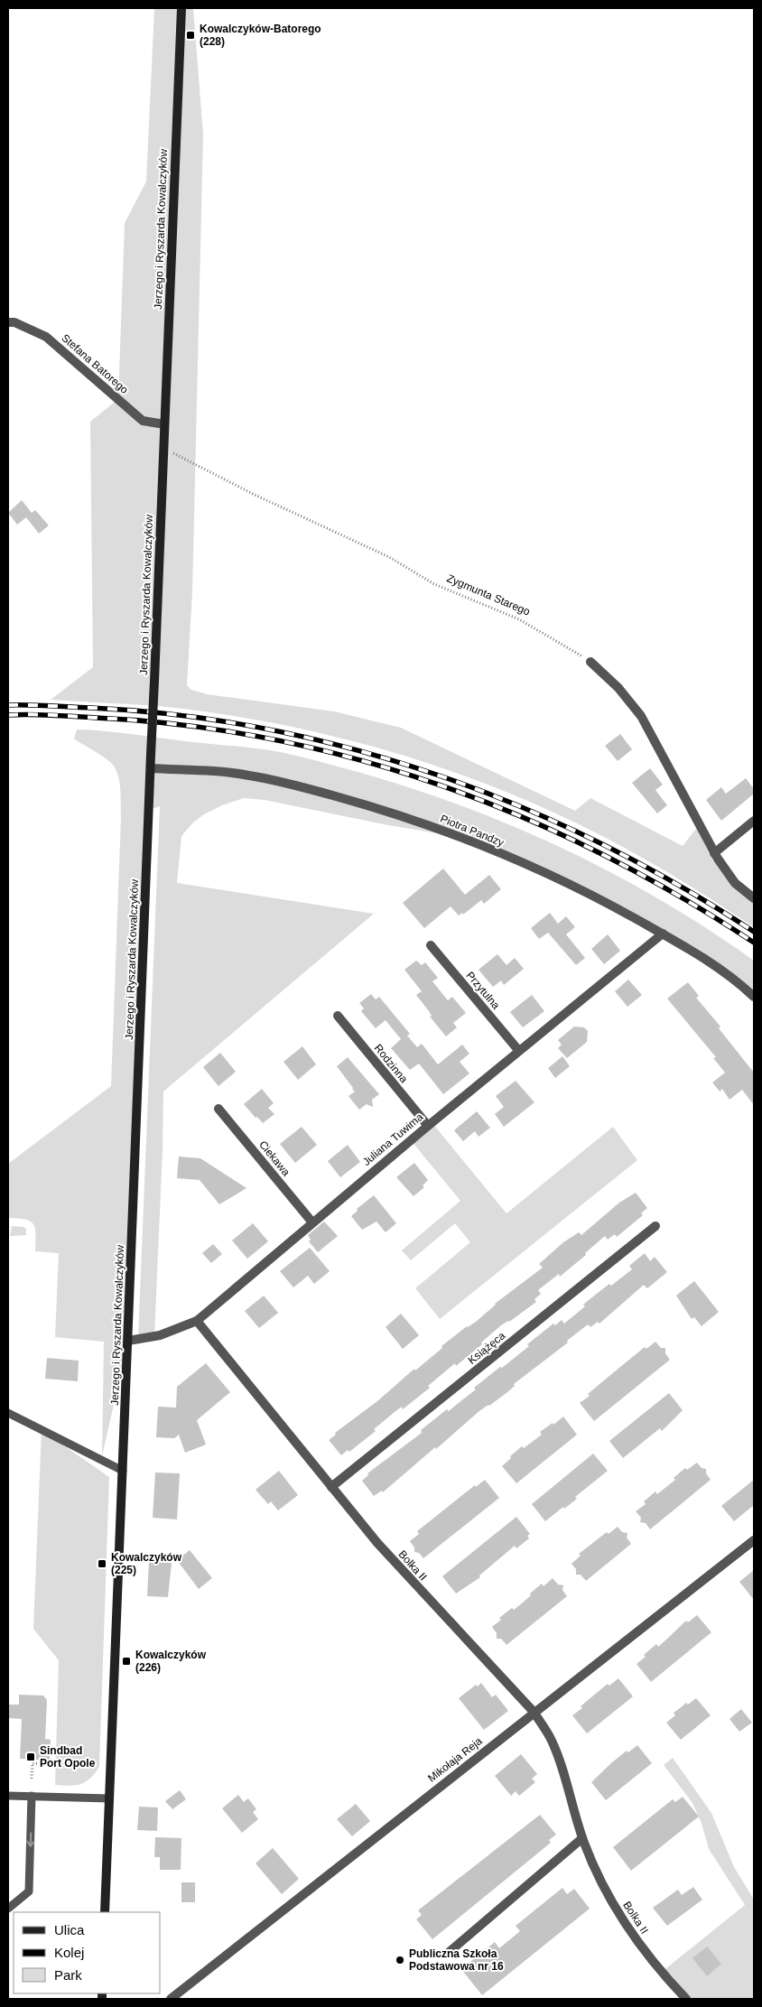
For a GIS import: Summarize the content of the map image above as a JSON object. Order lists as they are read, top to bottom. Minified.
{"streets":{"main road":["Jerzego i Ryszarda Kowalczyków"],"street":["Stefana Batorego","Piotra Pandzy","Przytulna","Rodzinna","Juliana Tuwima","Ciekawa","Książęca","Bolka II","Mikołaja Reja"],"path":["Zygmunta Starego"]},"crossings":[["Jerzego i Ryszarda Kowalczyków","Stefana Batorego"],["Jerzego i Ryszarda Kowalczyków","Zygmunta Starego"],["Jerzego i Ryszarda Kowalczyków","Piotra Pandzy"],["Jerzego i Ryszarda Kowalczyków","Juliana Tuwima"],["Piotra Pandzy","Juliana Tuwima"],["Przytulna","Juliana Tuwima"],["Rodzinna","Juliana Tuwima"],["Juliana Tuwima","Ciekawa"],["Juliana Tuwima","Bolka II"],["Książęca","Bolka II"],["Bolka II","Mikołaja Reja"]],"places":{"transit":["Kowalczyków-Batorego (228)","Kowalczyków (225)","Kowalczyków (226)","Sindbad Port Opole"],"other":["Publiczna Szkoła Podstawowa nr 16"]},"legend":["Ulica","Kolej","Park"]}
